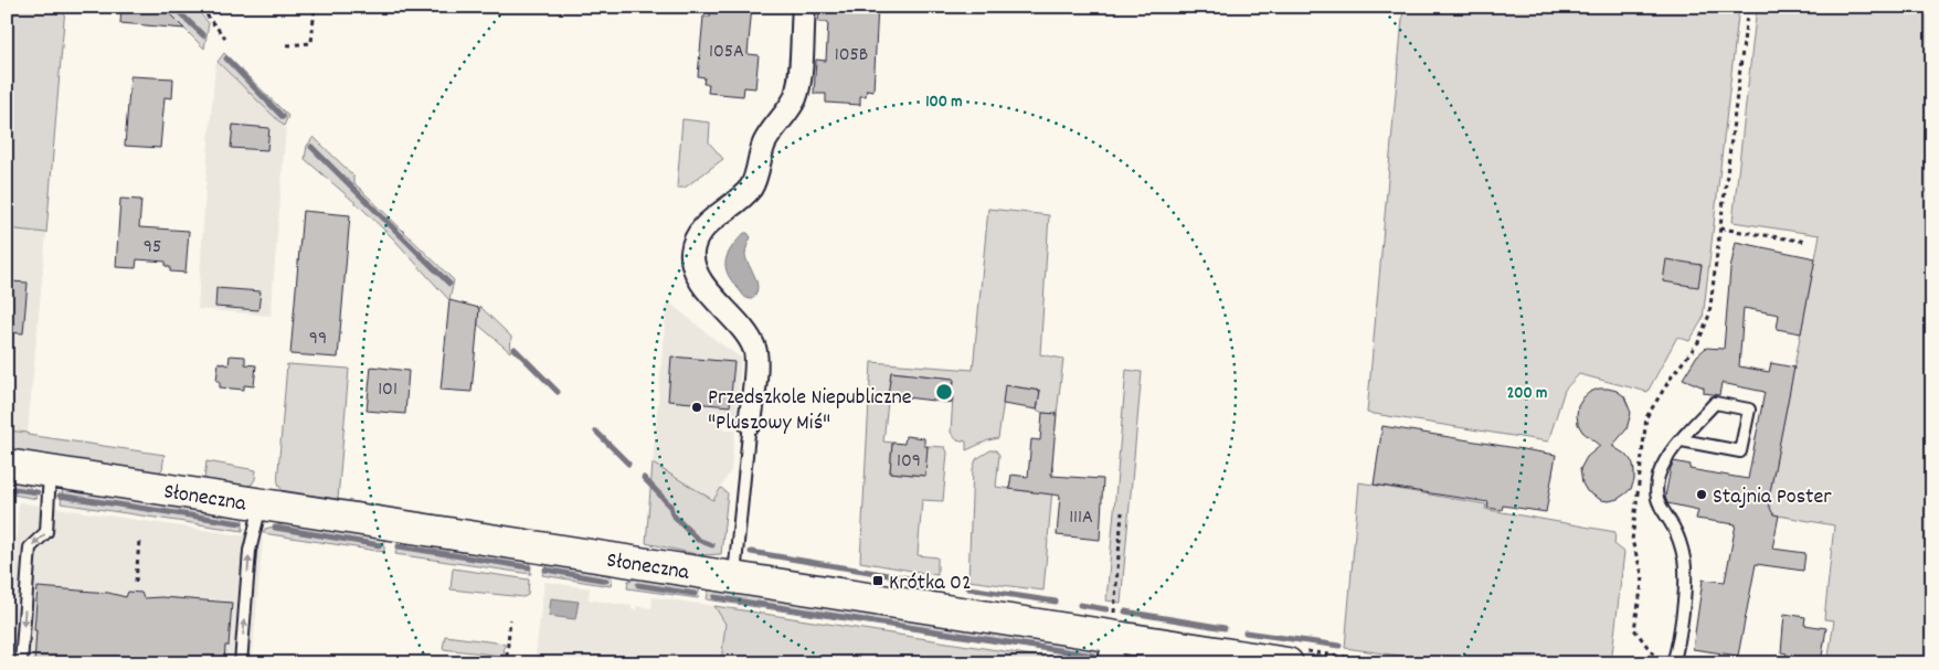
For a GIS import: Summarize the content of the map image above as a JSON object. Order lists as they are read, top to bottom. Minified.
{"streets":{"main road":["Słoneczna"]},"places":{"other":["Przedszkole Niepubliczne \"Pluszowy Miś\"","Stajnia Poster"],"transit":["Krótka 02"]},"house_numbers":["105A","105B","95","99","101","109","111A"],"rings":["100 m","200 m"]}
